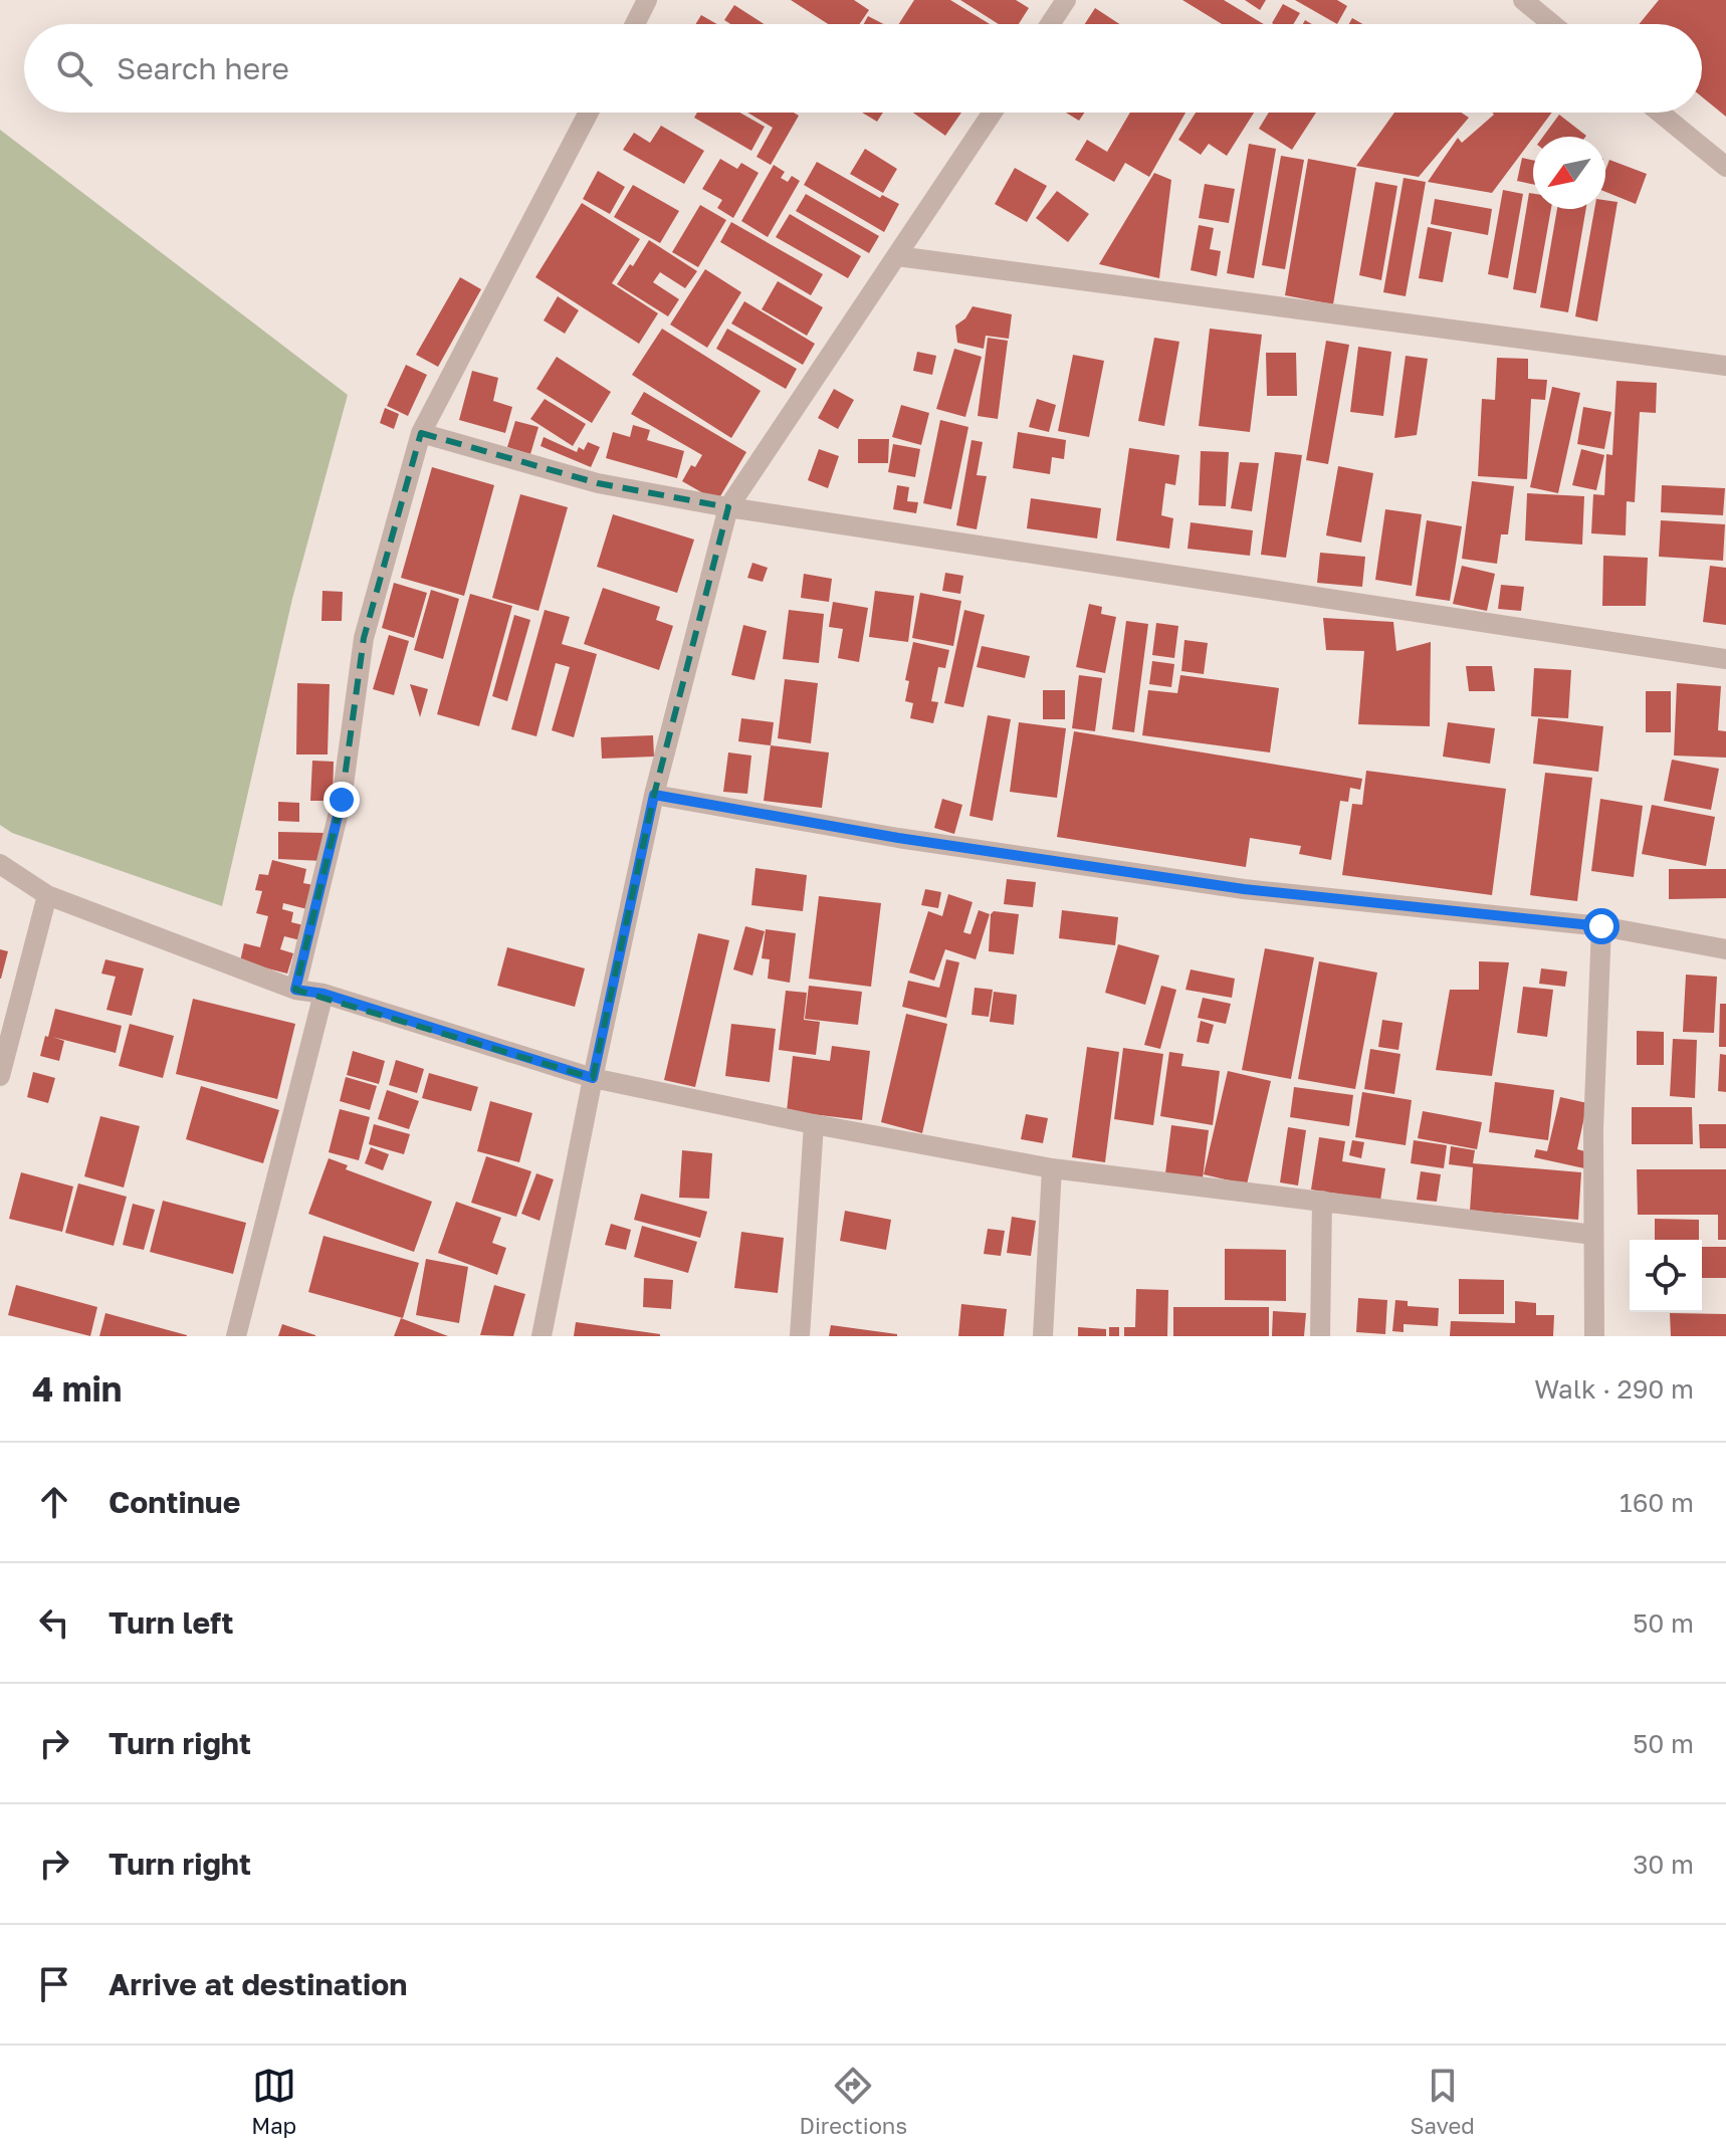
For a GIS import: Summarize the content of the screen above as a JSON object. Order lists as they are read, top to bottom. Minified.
{"north":"bottom left","page":{"search":"Search here","heading":["4 min","Walk · 290 m"],"list":[["Continue","160 m"],["Turn left","50 m"],["Turn right","50 m"],["Turn right","30 m"],"Arrive at destination"],"nav":["Map","Directions","Saved"]}}
